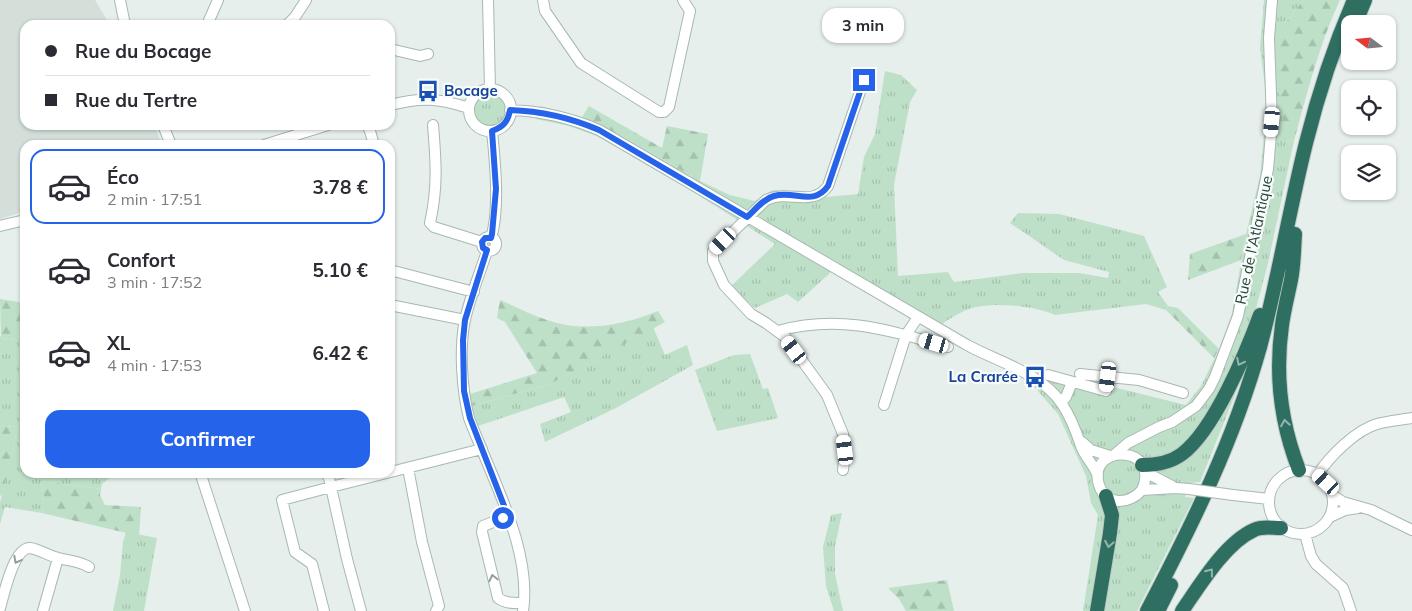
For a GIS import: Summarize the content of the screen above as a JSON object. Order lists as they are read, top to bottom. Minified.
{"streets":{"street":["Rue de l'Atlantique"]},"places":{"bus stop":["Bocage","La Crarée"]},"north":"left","page":{"bubble":"3 min","banner":["Rue du Bocage","Rue du Tertre"],"list":[{"name":"Éco","note":"2 min · 17:51","value":"3.78 €"},{"name":"Confort","note":"3 min · 17:52","value":"5.10 €"},{"name":"XL","note":"4 min · 17:53","value":"6.42 €"}],"buttons":"Confirmer"}}
